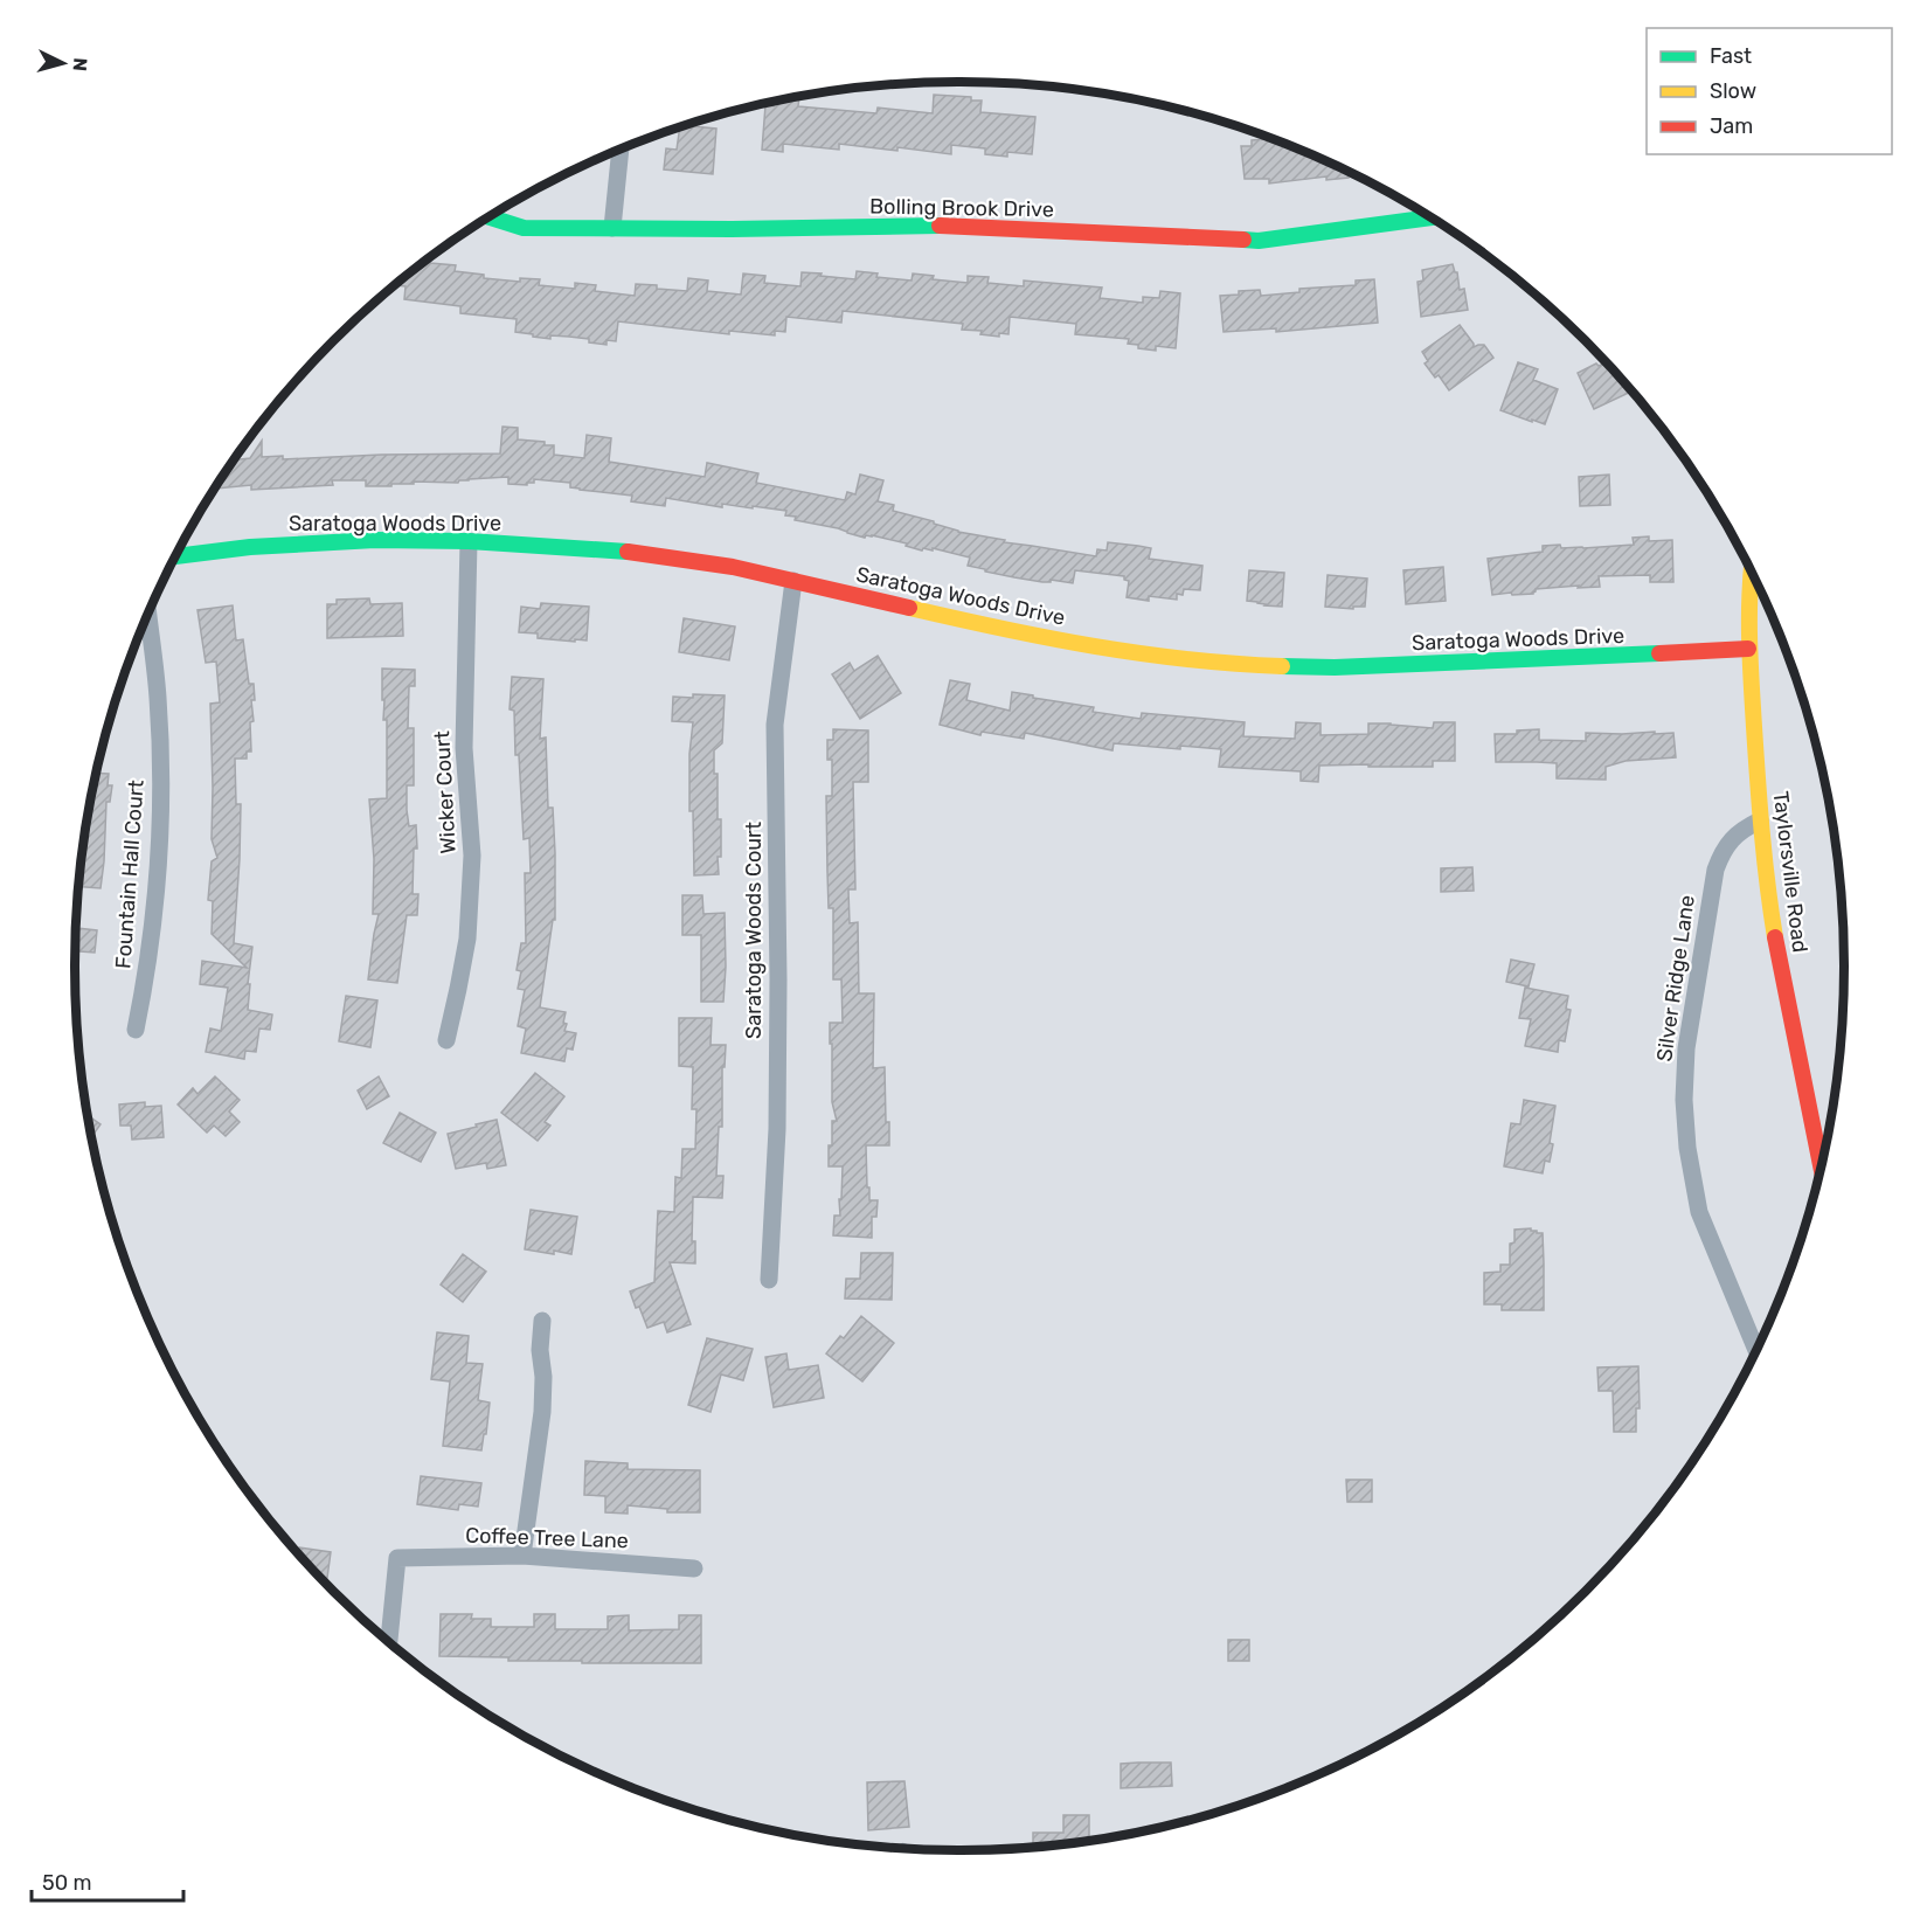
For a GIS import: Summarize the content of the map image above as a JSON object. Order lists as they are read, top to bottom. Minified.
{"streets":{"street":["Bolling Brook Drive","Saratoga Woods Drive","Wicker Court","Taylorsville Road","Fountain Hall Court","Saratoga Woods Court","Silver Ridge Lane","Coffee Tree Lane"]},"crossings":[["Saratoga Woods Drive","Wicker Court"],["Saratoga Woods Drive","Taylorsville Road"],["Saratoga Woods Drive","Saratoga Woods Court"],["Taylorsville Road","Silver Ridge Lane"]],"legend":["Fast","Slow","Jam"],"scale_bar":"50 m","north":"right"}
